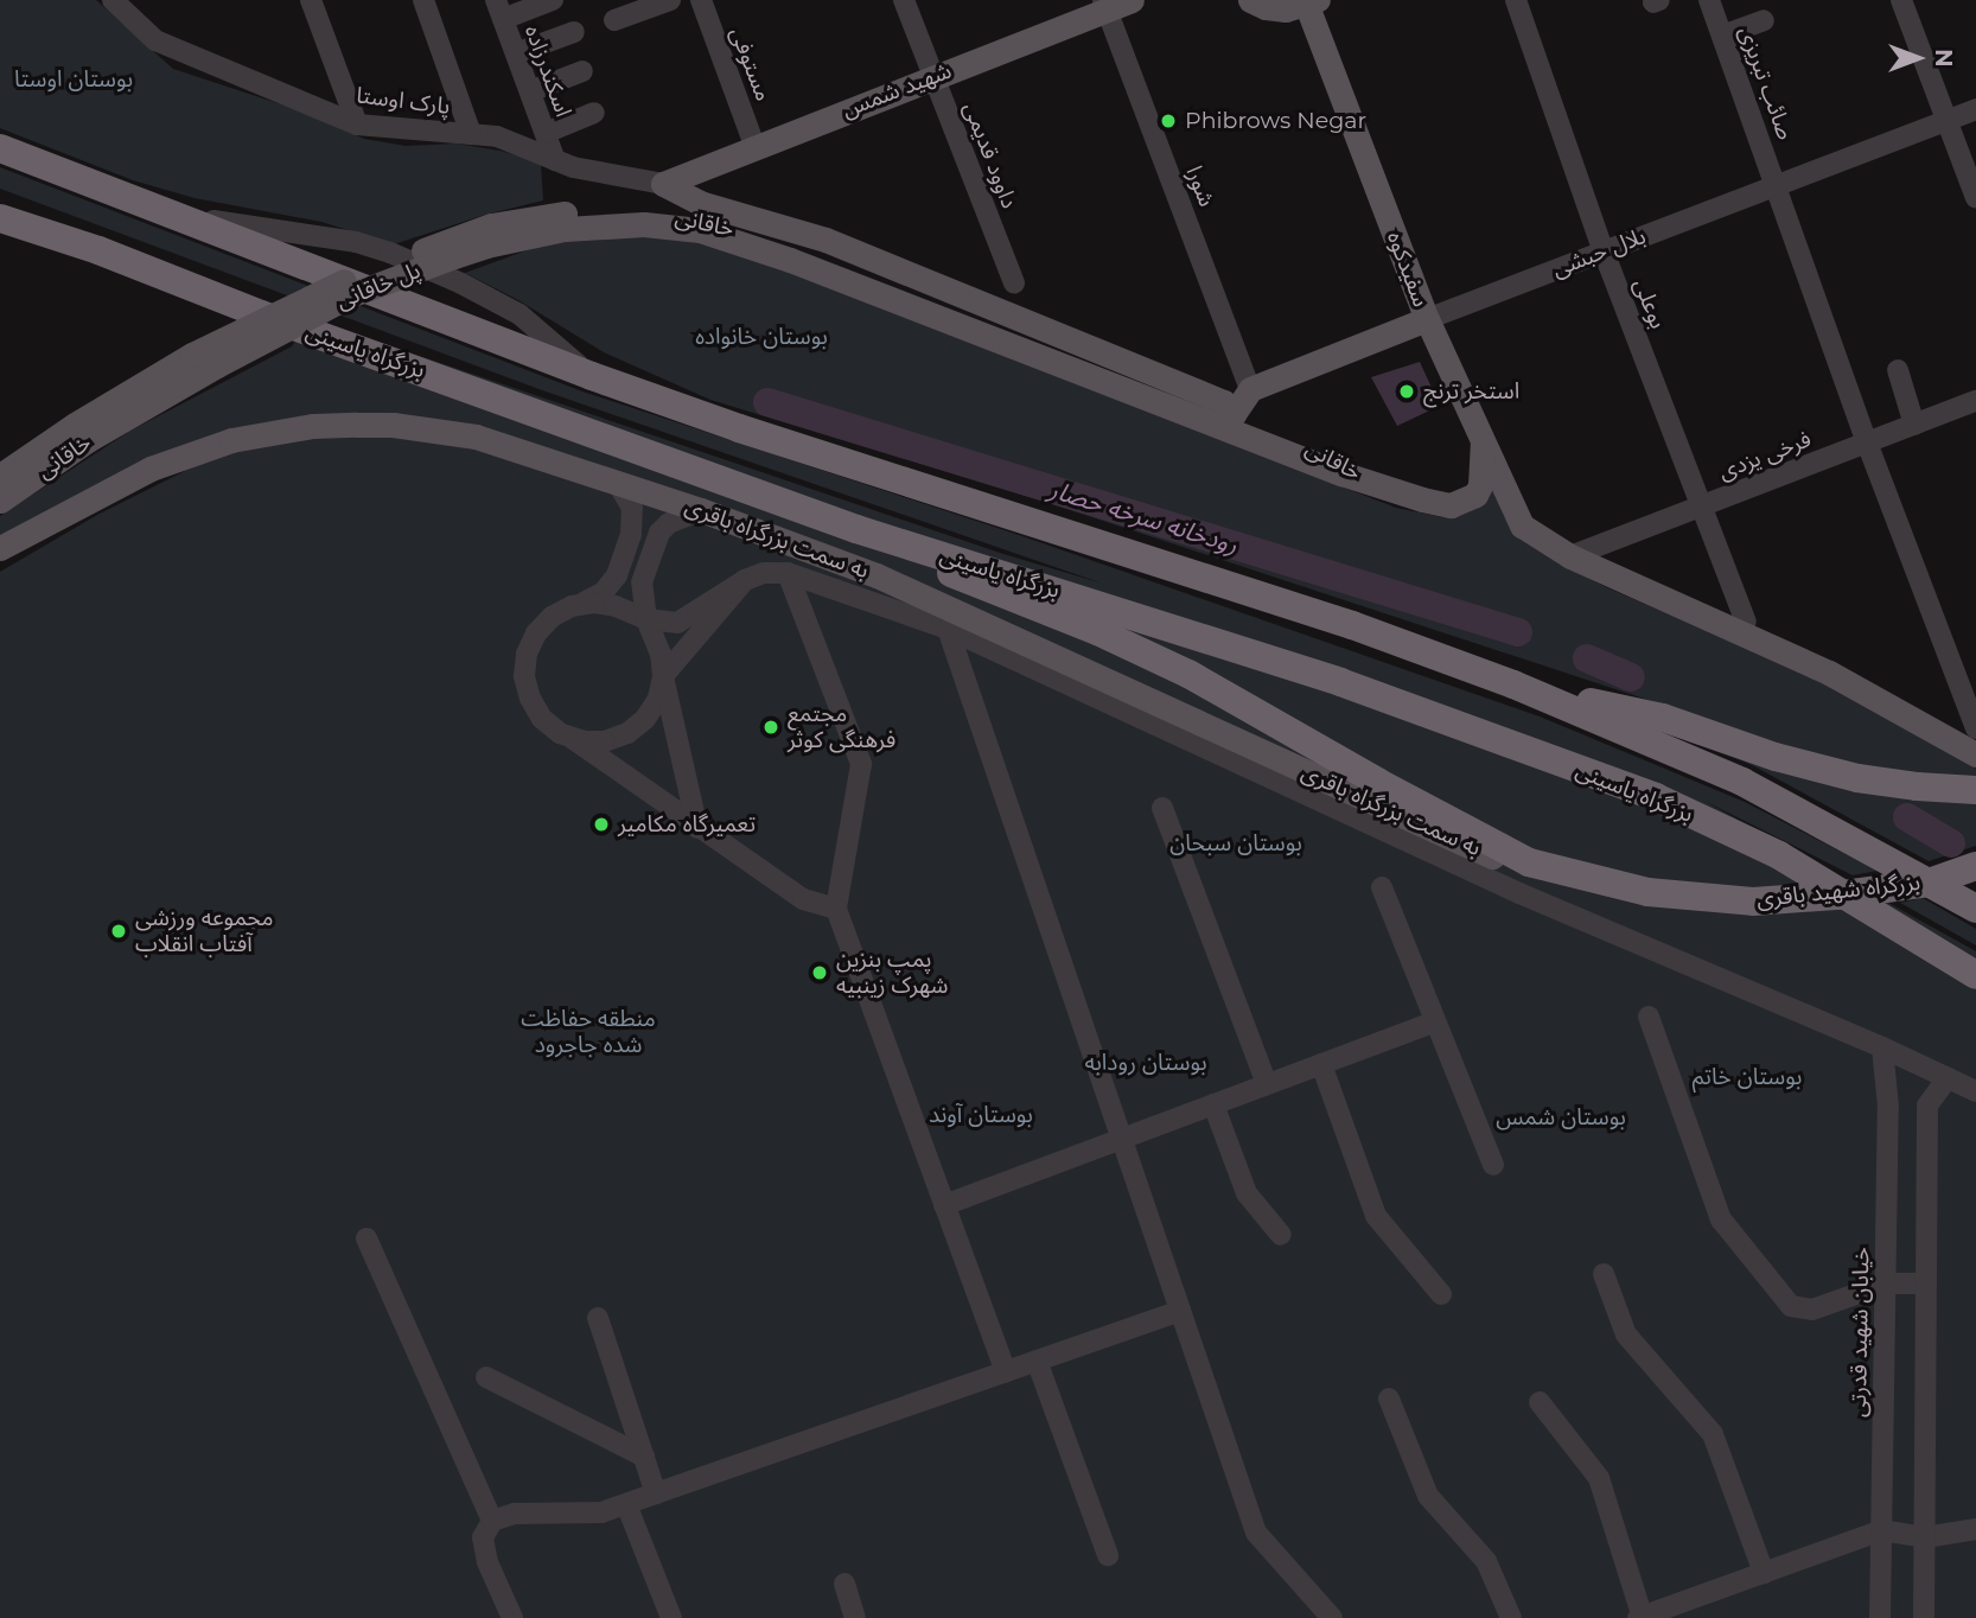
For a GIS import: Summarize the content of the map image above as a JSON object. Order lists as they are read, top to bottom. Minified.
{"streets":{"highway":["بزرگراه یاسینی","بزرگراه شهید باقری"],"main road":["شهید شمس","خاقانی","بلال حبشی","سفیدکوه","پل خاقانی","به سمت بزرگراه باقری"],"street":["مستوفی","اسکندرزاده","صائب تبریزی","پارک اوستا","داوود قدیمی","شورا","بوعلی","فرخی یزدی","خیابان شهید قدرتی"]},"crossings":[["مستوفی","شهید شمس"],["اسکندرزاده","پارک اوستا"],["صائب تبریزی","بلال حبشی"],["صائب تبریزی","فرخی یزدی"],["شهید شمس","پارک اوستا"],["شهید شمس","داوود قدیمی"],["شهید شمس","شورا"],["شورا","بلال حبشی"],["خاقانی","پل خاقانی"],["بلال حبشی","سفیدکوه"],["بلال حبشی","بوعلی"],["سفیدکوه","فرخی یزدی"],["بوعلی","فرخی یزدی"],["بزرگراه یاسینی","بزرگراه شهید باقری"],["به سمت بزرگراه باقری","بزرگراه شهید باقری"]],"water":["رودخانه سرخه حصار"],"parks":["بوستان اوستا","بوستان خانواده","بوستان سبحان","منطقه حفاظت شده جاجرود","بوستان رودابه","بوستان خاتم","بوستان آوند","بوستان شمس"],"places":["Phibrows Negar","استخر ترنج","مجتمع فرهنگی کوثر","تعمیرگاه مکامیر","مجموعه ورزشی آفتاب انقلاب","پمپ بنزین شهرک زینبیه"],"north":"right"}
